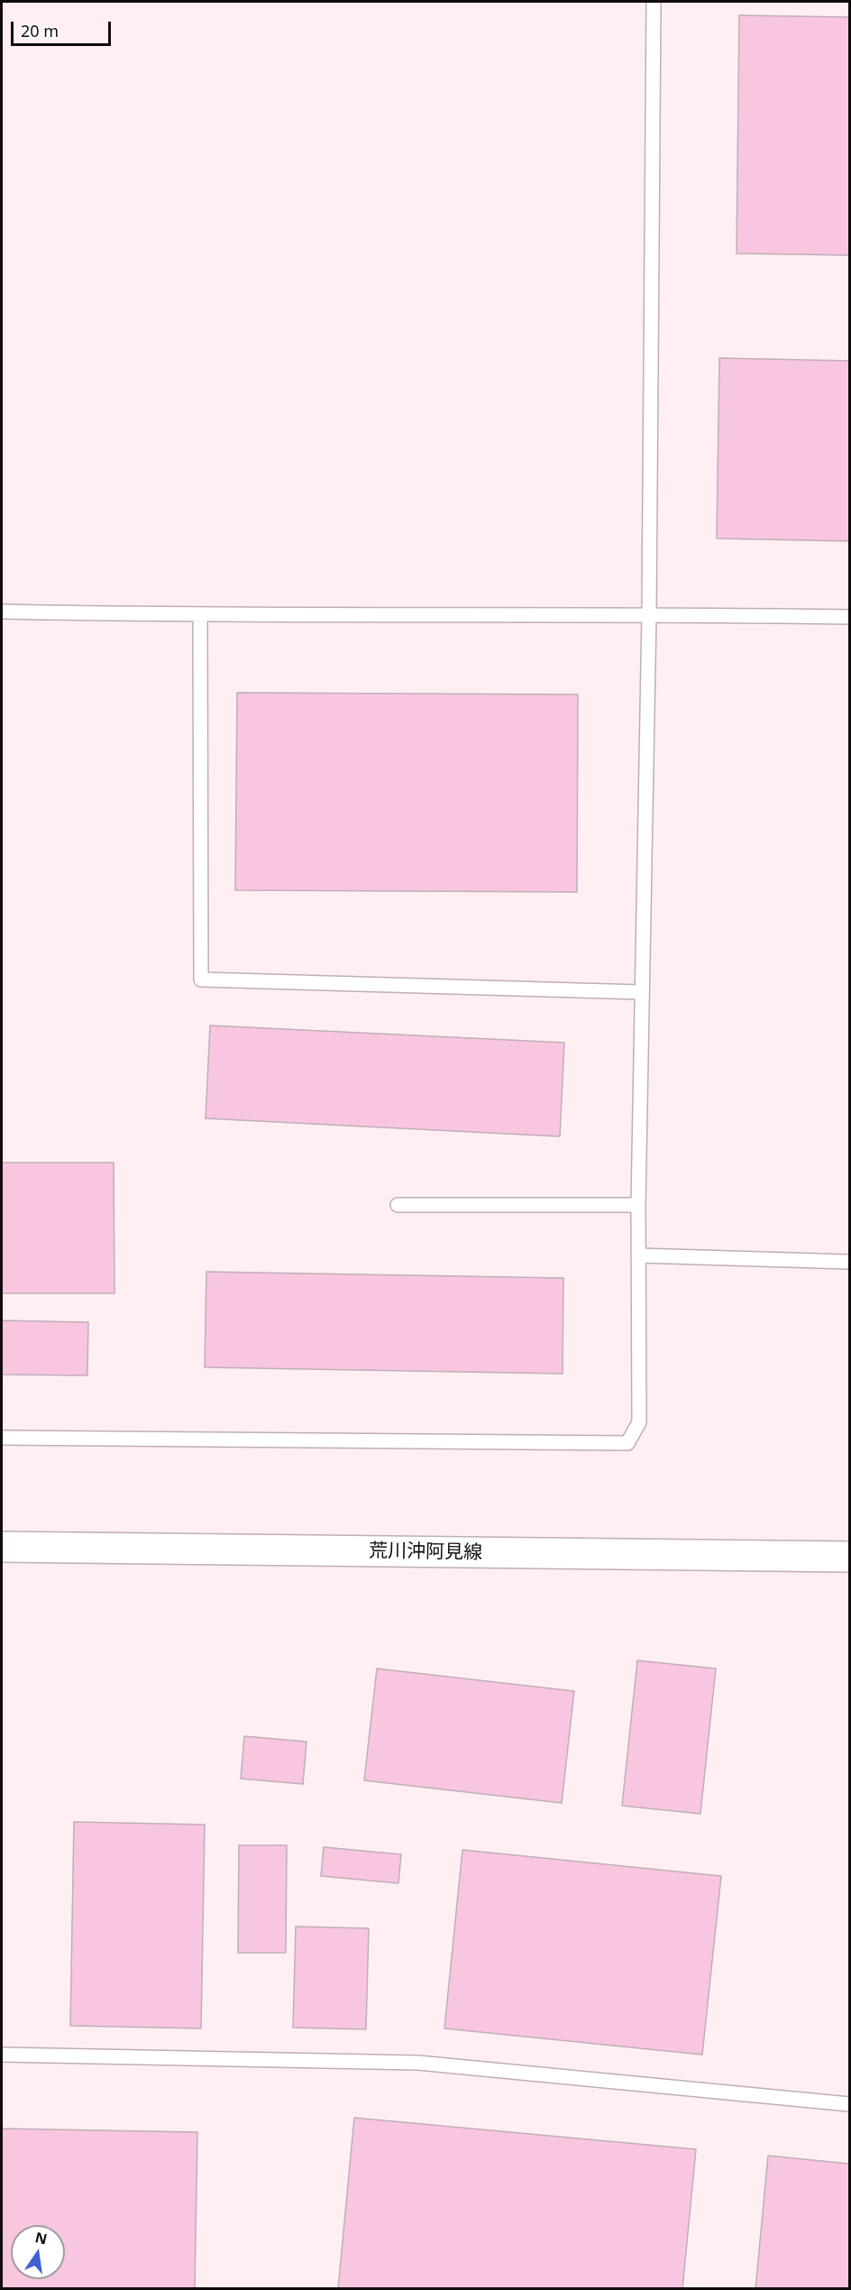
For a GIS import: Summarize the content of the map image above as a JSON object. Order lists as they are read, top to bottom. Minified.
{"streets":{"main road":["荒川沖阿見線"]},"scale_bar":"20 m","north":"top"}
